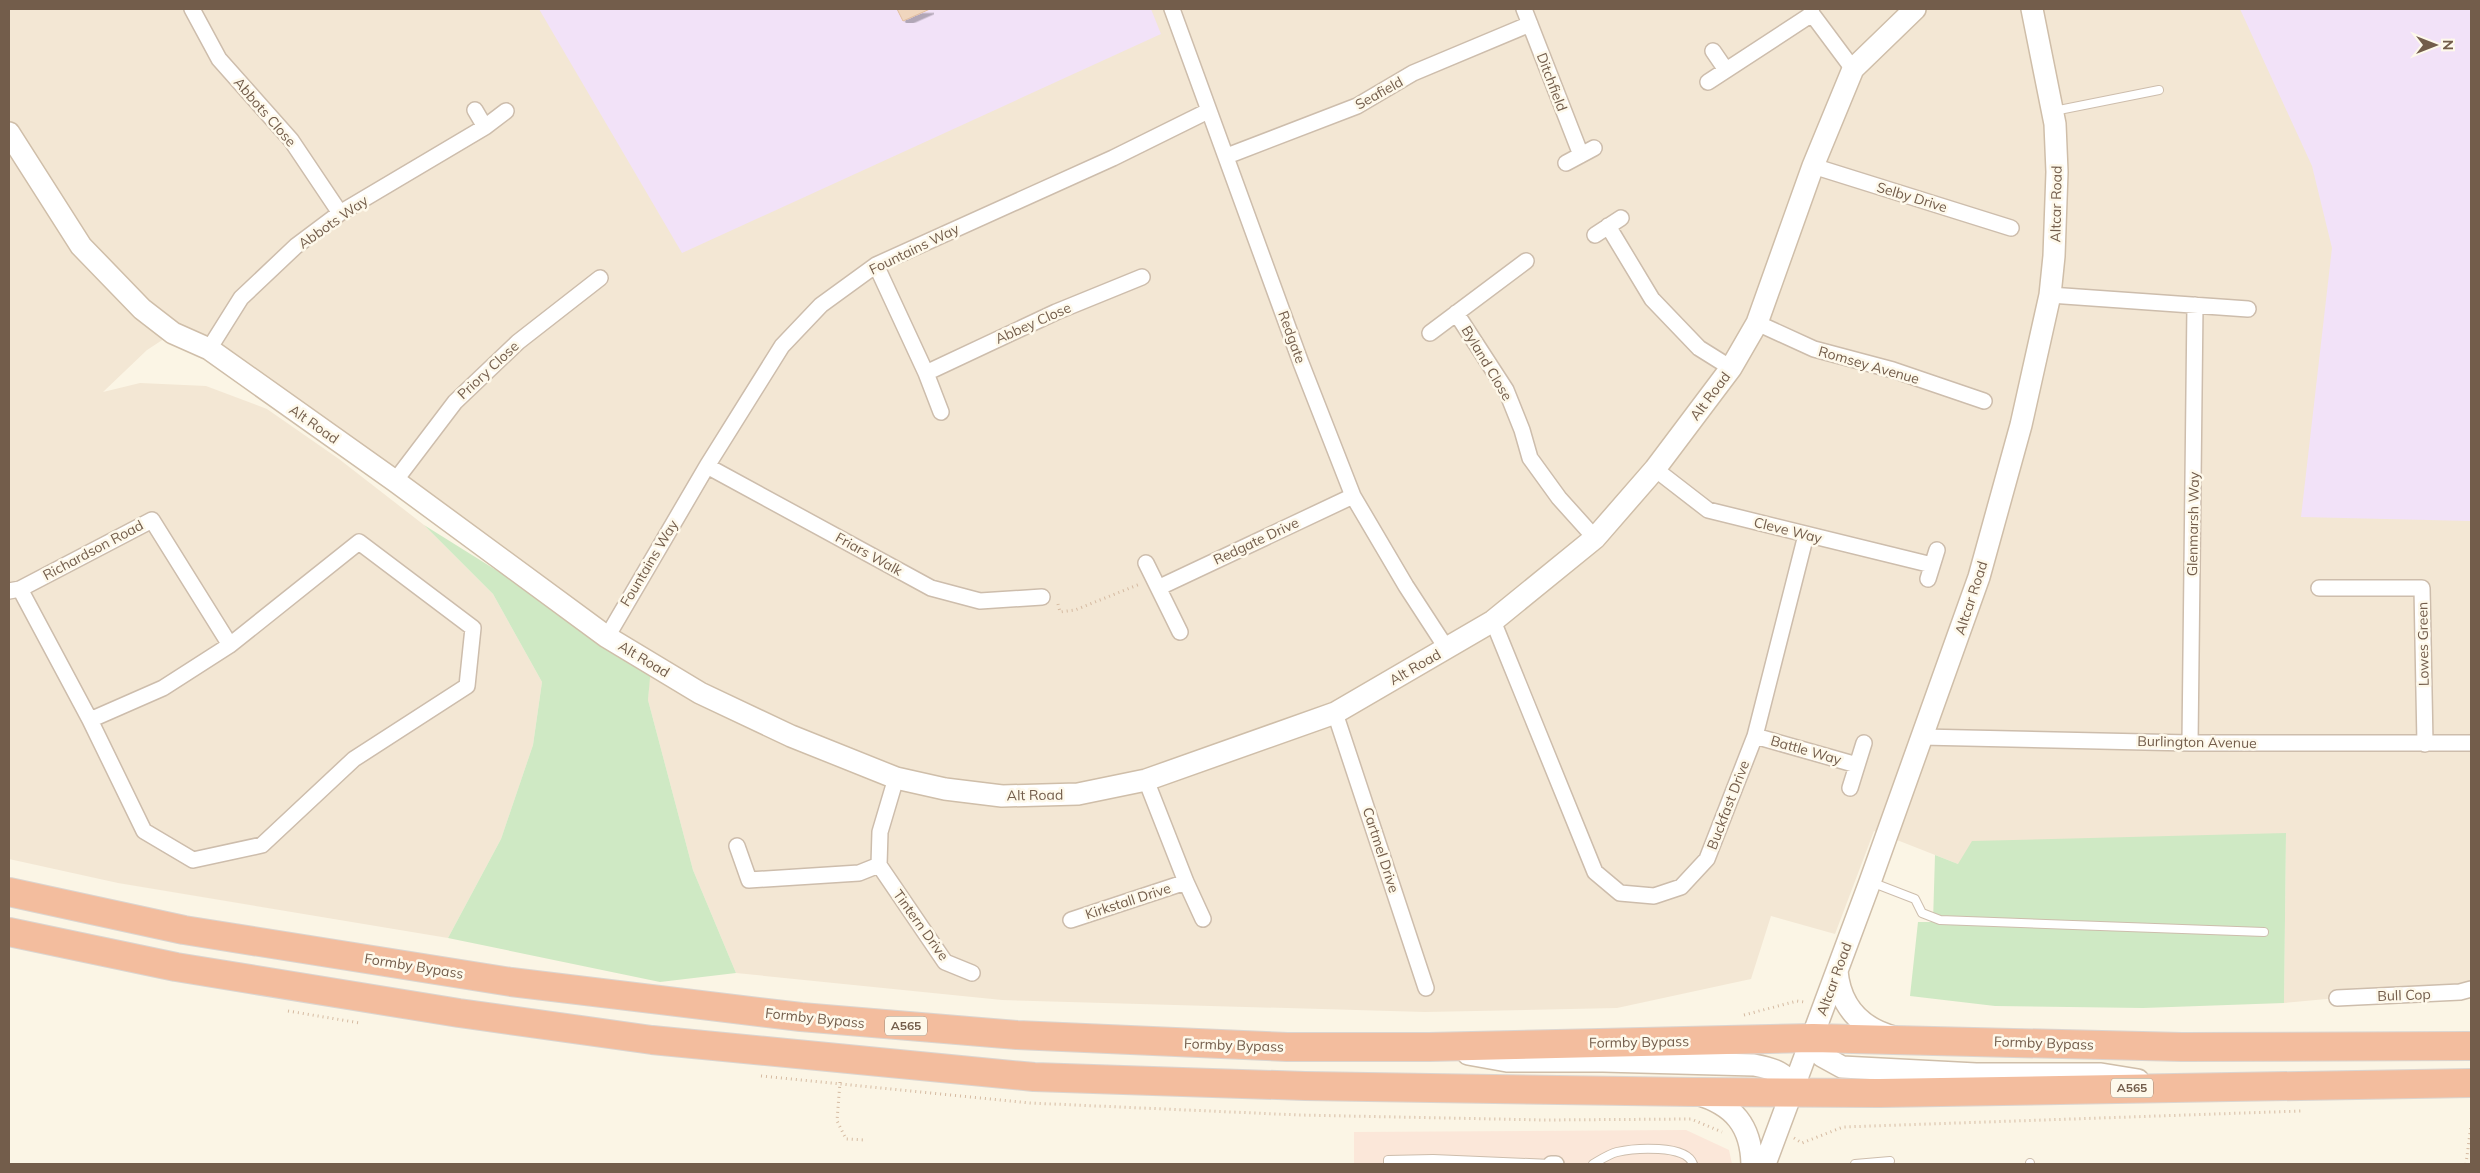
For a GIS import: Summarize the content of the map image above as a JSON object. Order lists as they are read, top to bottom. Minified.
{"streets":{"highway":["Formby Bypass","A565"],"street":["Ditchfield","Seafield","Abbots Close","Selby Drive","Altcar Road","Abbots Way","Fountains Way","Abbey Close","Redgate","Byland Close","Romsey Avenue","Priory Close","Alt Road","Glenmarsh Way","Cleve Way","Redgate Drive","Richardson Road","Friars Walk","Lowes Green","Burlington Avenue","Battle Way","Buckfast Drive","Cartmel Drive","Kirkstall Drive","Tintern Drive","Bull Cop"]},"crossings":[["Ditchfield","Seafield"],["Seafield","Redgate"],["Abbots Close","Abbots Way"],["Selby Drive","Alt Road"],["Altcar Road","Burlington Avenue"],["Altcar Road","Formby Bypass"],["Altcar Road","A565"],["Abbots Way","Alt Road"],["Fountains Way","Redgate"],["Fountains Way","Alt Road"],["Fountains Way","Friars Walk"],["Redgate","Alt Road"],["Redgate","Redgate Drive"],["Byland Close","Alt Road"],["Romsey Avenue","Alt Road"],["Priory Close","Alt Road"],["Alt Road","Cleve Way"],["Alt Road","Buckfast Drive"],["Alt Road","Cartmel Drive"],["Alt Road","Kirkstall Drive"],["Glenmarsh Way","Burlington Avenue"],["Cleve Way","Buckfast Drive"],["Lowes Green","Burlington Avenue"],["Battle Way","Buckfast Drive"]],"north":"right"}
